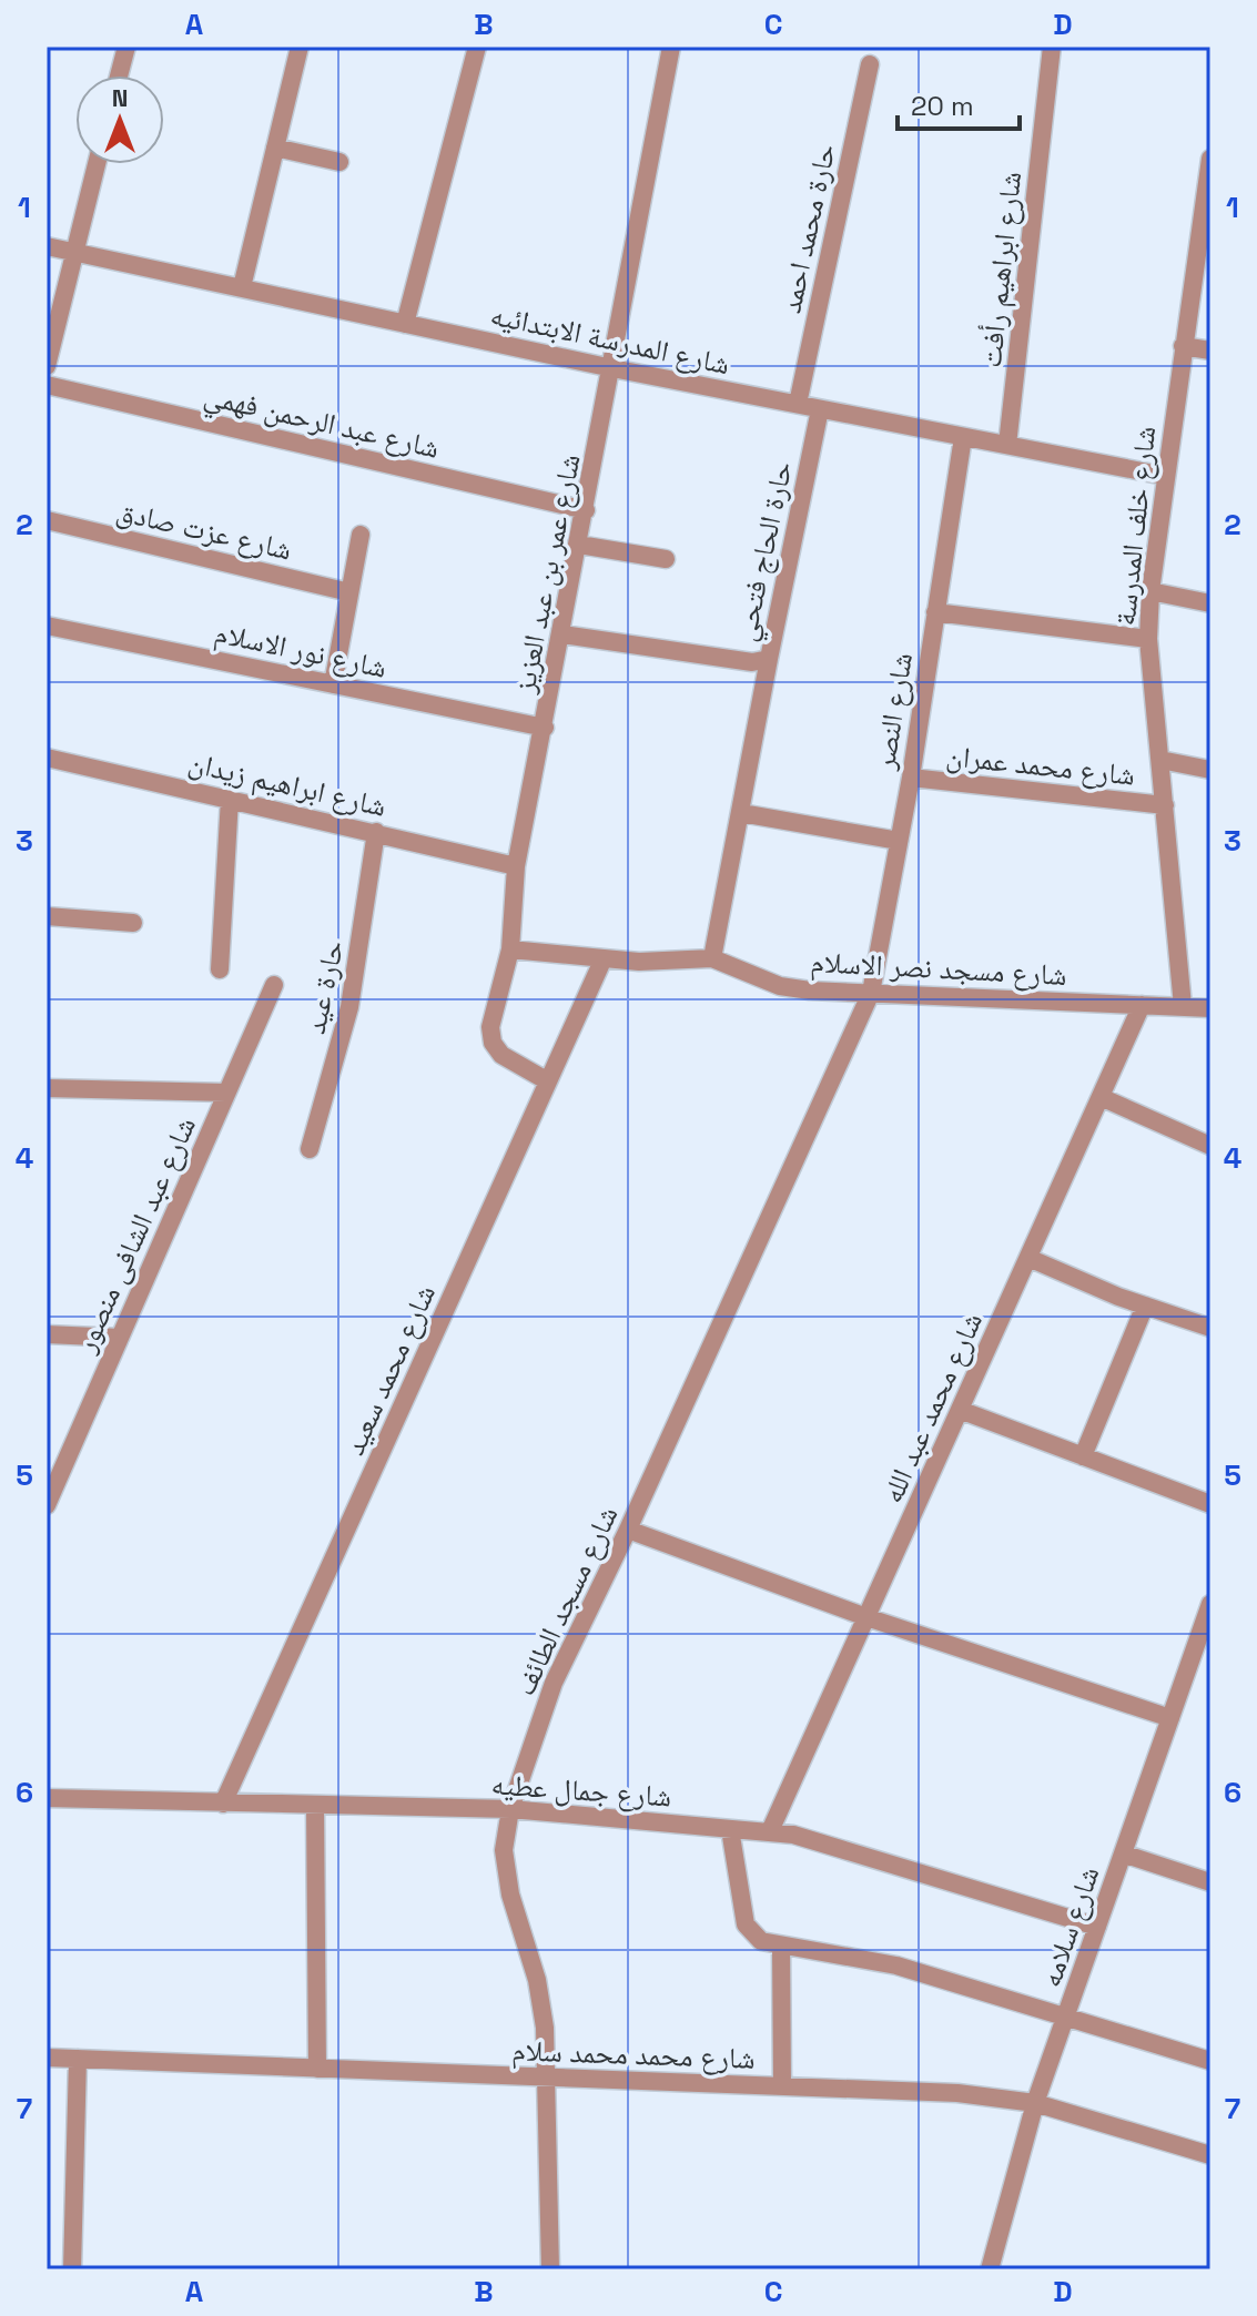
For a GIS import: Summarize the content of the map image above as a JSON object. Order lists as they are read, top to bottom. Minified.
{"streets":{"street":["حارة محمد احمد","شارع ابراهيم رأفت","شارع المدرسة الابتدائيه","شارع عبد الرحمن فهمي","شارع خلف المدرسة","شارع عزت صادق","حارة الحاج فتحي","شارع عمر بن عبد العزيز","شارع نور الاسلام","شارع النصر","شارع محمد عمران","شارع ابراهيم زيدان","شارع مسجد نصر الاسلام","حارة عيد","شارع عبد الشافى منصور","شارع محمد سعيد","شارع محمد عبد الله","شارع مسجد الطائف","شارع جمال عطيه","شارع سلامه","شارع محمد محمد سلام"]},"crossings":[["حارة محمد احمد","شارع المدرسة الابتدائيه"],["شارع ابراهيم رأفت","شارع المدرسة الابتدائيه"],["شارع المدرسة الابتدائيه","شارع خلف المدرسة"],["شارع المدرسة الابتدائيه","حارة الحاج فتحي"],["شارع المدرسة الابتدائيه","شارع عمر بن عبد العزيز"],["شارع المدرسة الابتدائيه","شارع النصر"],["شارع عبد الرحمن فهمي","شارع عمر بن عبد العزيز"],["شارع خلف المدرسة","شارع محمد عمران"],["شارع خلف المدرسة","شارع مسجد نصر الاسلام"],["حارة الحاج فتحي","شارع عمر بن عبد العزيز"],["شارع عمر بن عبد العزيز","شارع نور الاسلام"],["شارع عمر بن عبد العزيز","شارع ابراهيم زيدان"],["شارع عمر بن عبد العزيز","شارع مسجد نصر الاسلام"],["شارع عمر بن عبد العزيز","شارع محمد سعيد"],["شارع النصر","شارع محمد عمران"],["شارع النصر","شارع مسجد نصر الاسلام"],["شارع النصر","شارع مسجد الطائف"],["شارع ابراهيم زيدان","حارة عيد"],["شارع مسجد نصر الاسلام","شارع محمد سعيد"],["شارع مسجد نصر الاسلام","شارع محمد عبد الله"],["شارع مسجد نصر الاسلام","شارع مسجد الطائف"],["شارع محمد سعيد","شارع جمال عطيه"],["شارع محمد عبد الله","شارع جمال عطيه"],["شارع مسجد الطائف","شارع جمال عطيه"],["شارع مسجد الطائف","شارع محمد محمد سلام"],["شارع جمال عطيه","شارع سلامه"],["شارع سلامه","شارع محمد محمد سلام"]],"scale_bar":"20 m","north":"top","grid":{"columns":["A","B","C","D"],"rows":["1","2","3","4","5","6","7"]}}
